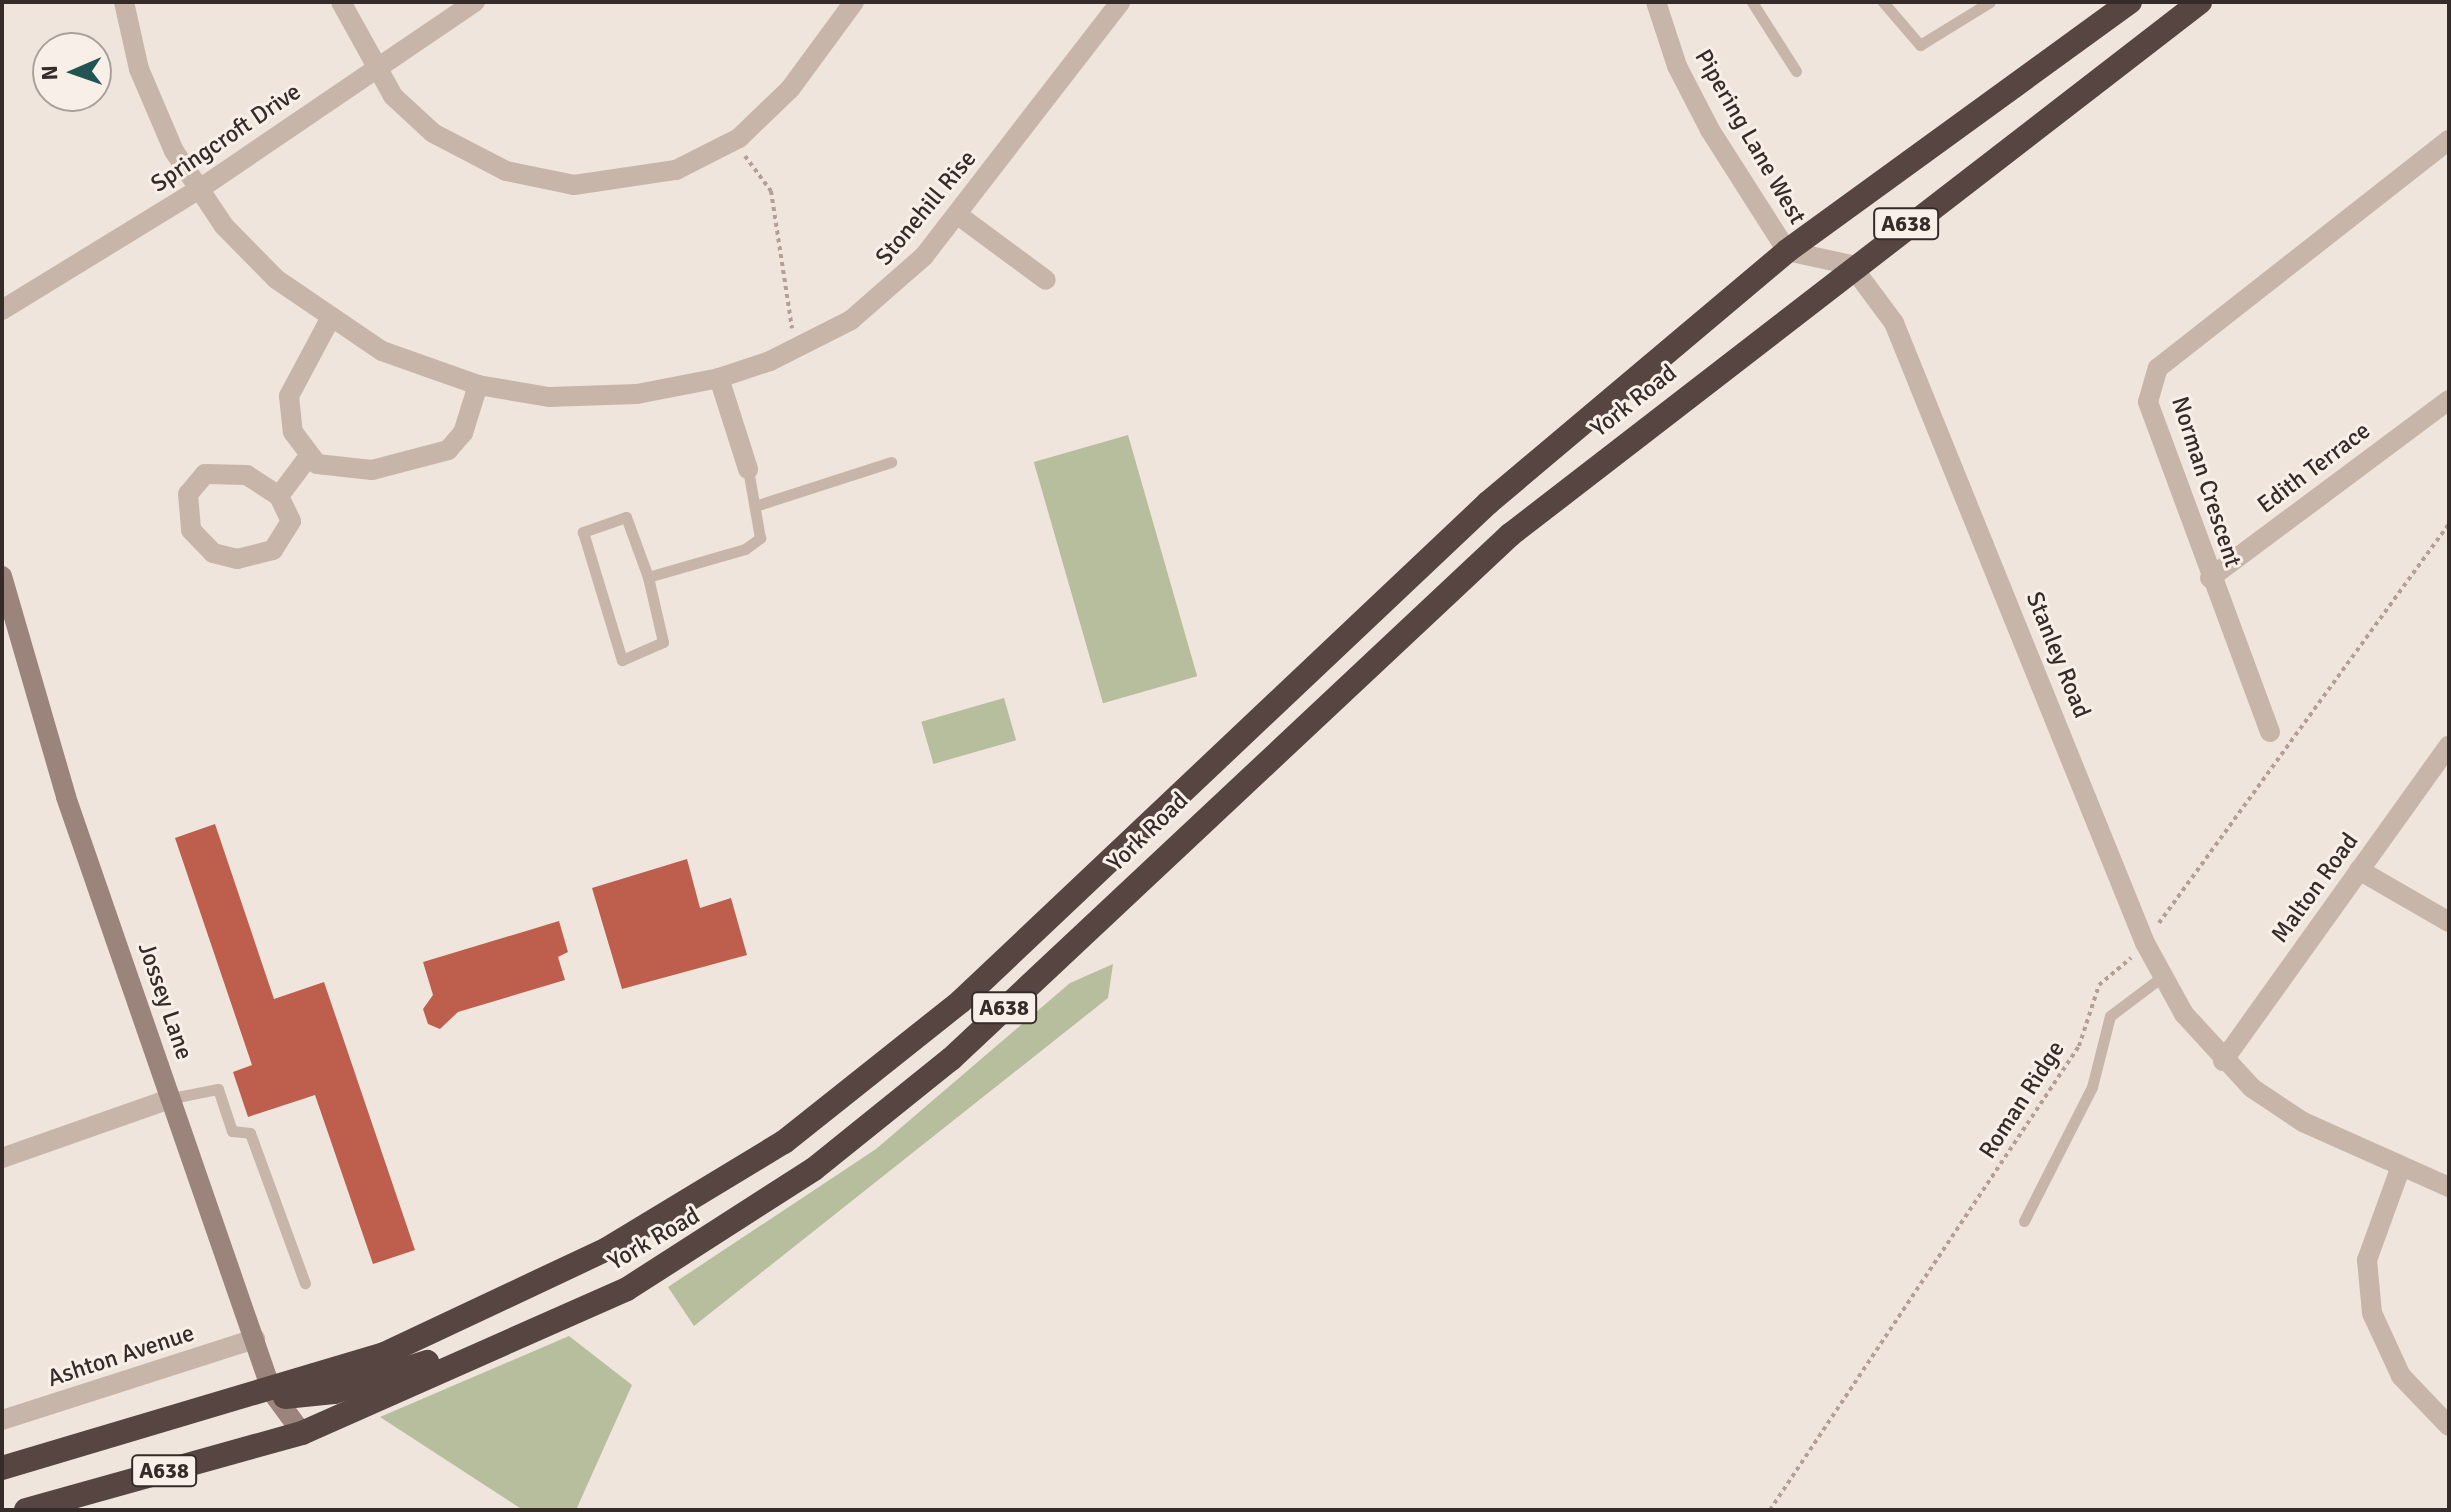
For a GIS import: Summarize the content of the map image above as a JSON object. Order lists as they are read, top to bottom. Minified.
{"streets":{"highway":["A638","York Road"],"street":["Pipering Lane West","Springcroft Drive","Stonehill Rise","Edith Terrace","Norman Crescent","Stanley Road","Malton Road","Jossey Lane","Ashton Avenue"],"path":["Roman Ridge"]},"crossings":[["Pipering Lane West","York Road"],["Springcroft Drive","Stonehill Rise"],["York Road","Stanley Road"],["York Road","Jossey Lane"],["Edith Terrace","Norman Crescent"],["Stanley Road","Malton Road"],["Stanley Road","Roman Ridge"],["Jossey Lane","Ashton Avenue"]],"north":"left"}
